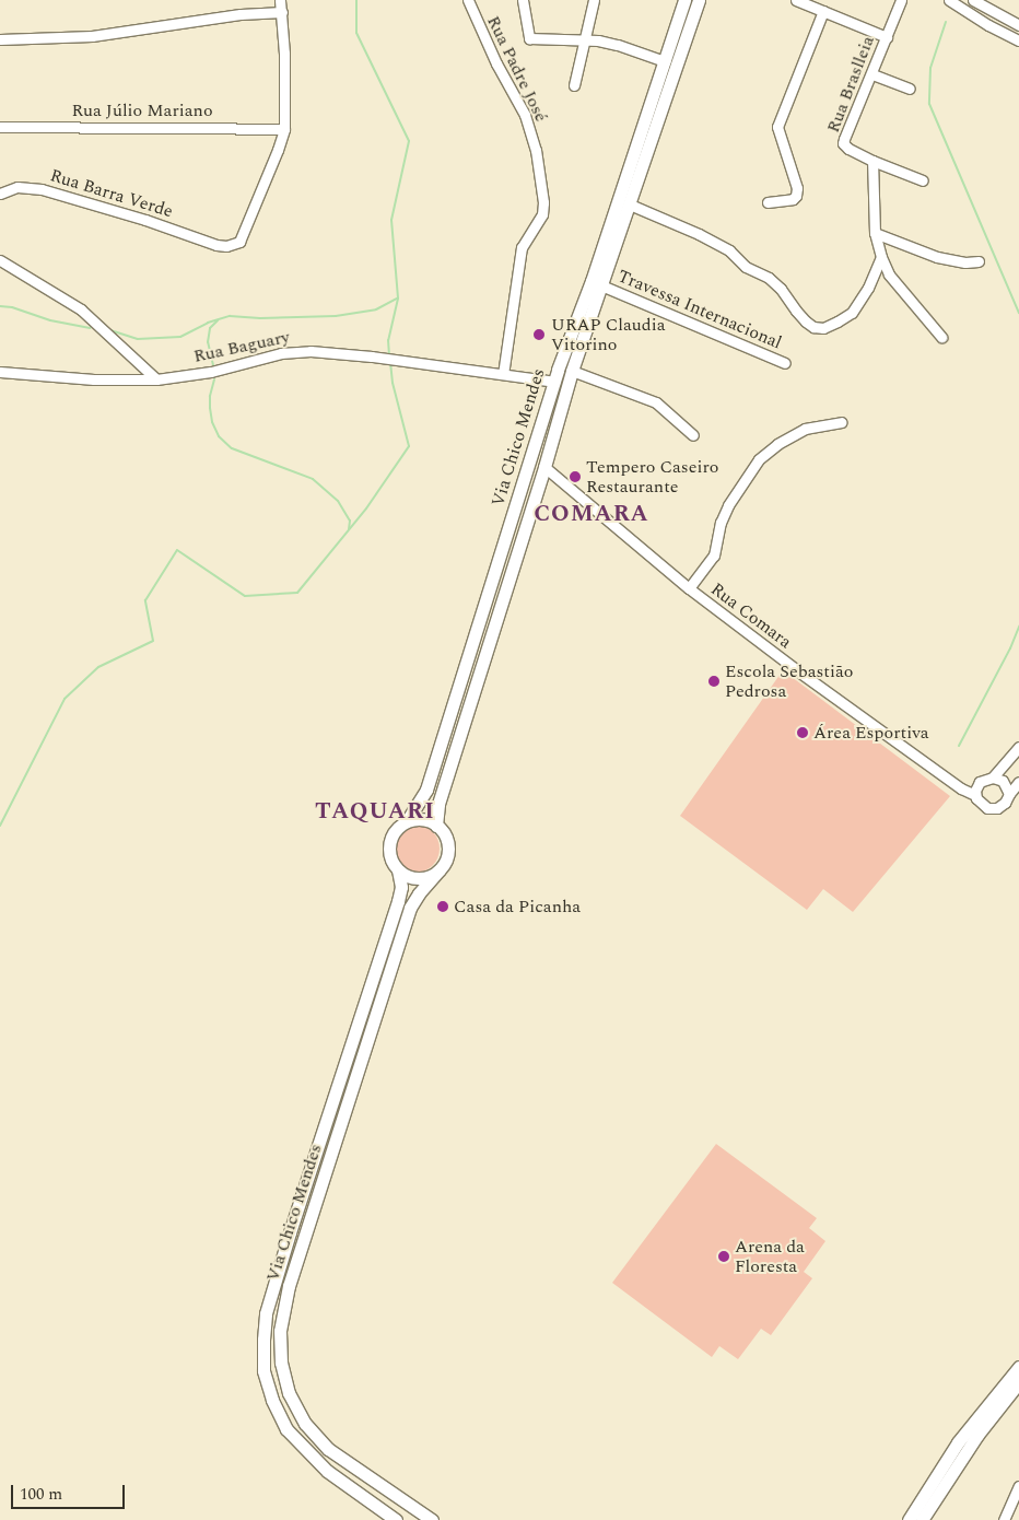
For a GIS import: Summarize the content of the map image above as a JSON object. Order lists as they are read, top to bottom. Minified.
{"streets":{"main road":["Via Chico Mendes"],"street":["Rua Padre José","Rua Braslleia","Rua Júlio Mariano","Rua Barra Verde","Travessa Internacional","Rua Baguary","Rua Comara"]},"crossings":[["Rua Padre José","Rua Baguary"],["Rua Júlio Mariano","Rua Barra Verde"],["Travessa Internacional","Via Chico Mendes"],["Rua Baguary","Via Chico Mendes"],["Via Chico Mendes","Rua Comara"]],"districts":["COMARA","TAQUARI"],"places":["URAP Claudia Vitorino","Tempero Caseiro Restaurante","Escola Sebastião Pedrosa","Área Esportiva","Casa da Picanha","Arena da Floresta"],"scale_bar":"100 m"}
